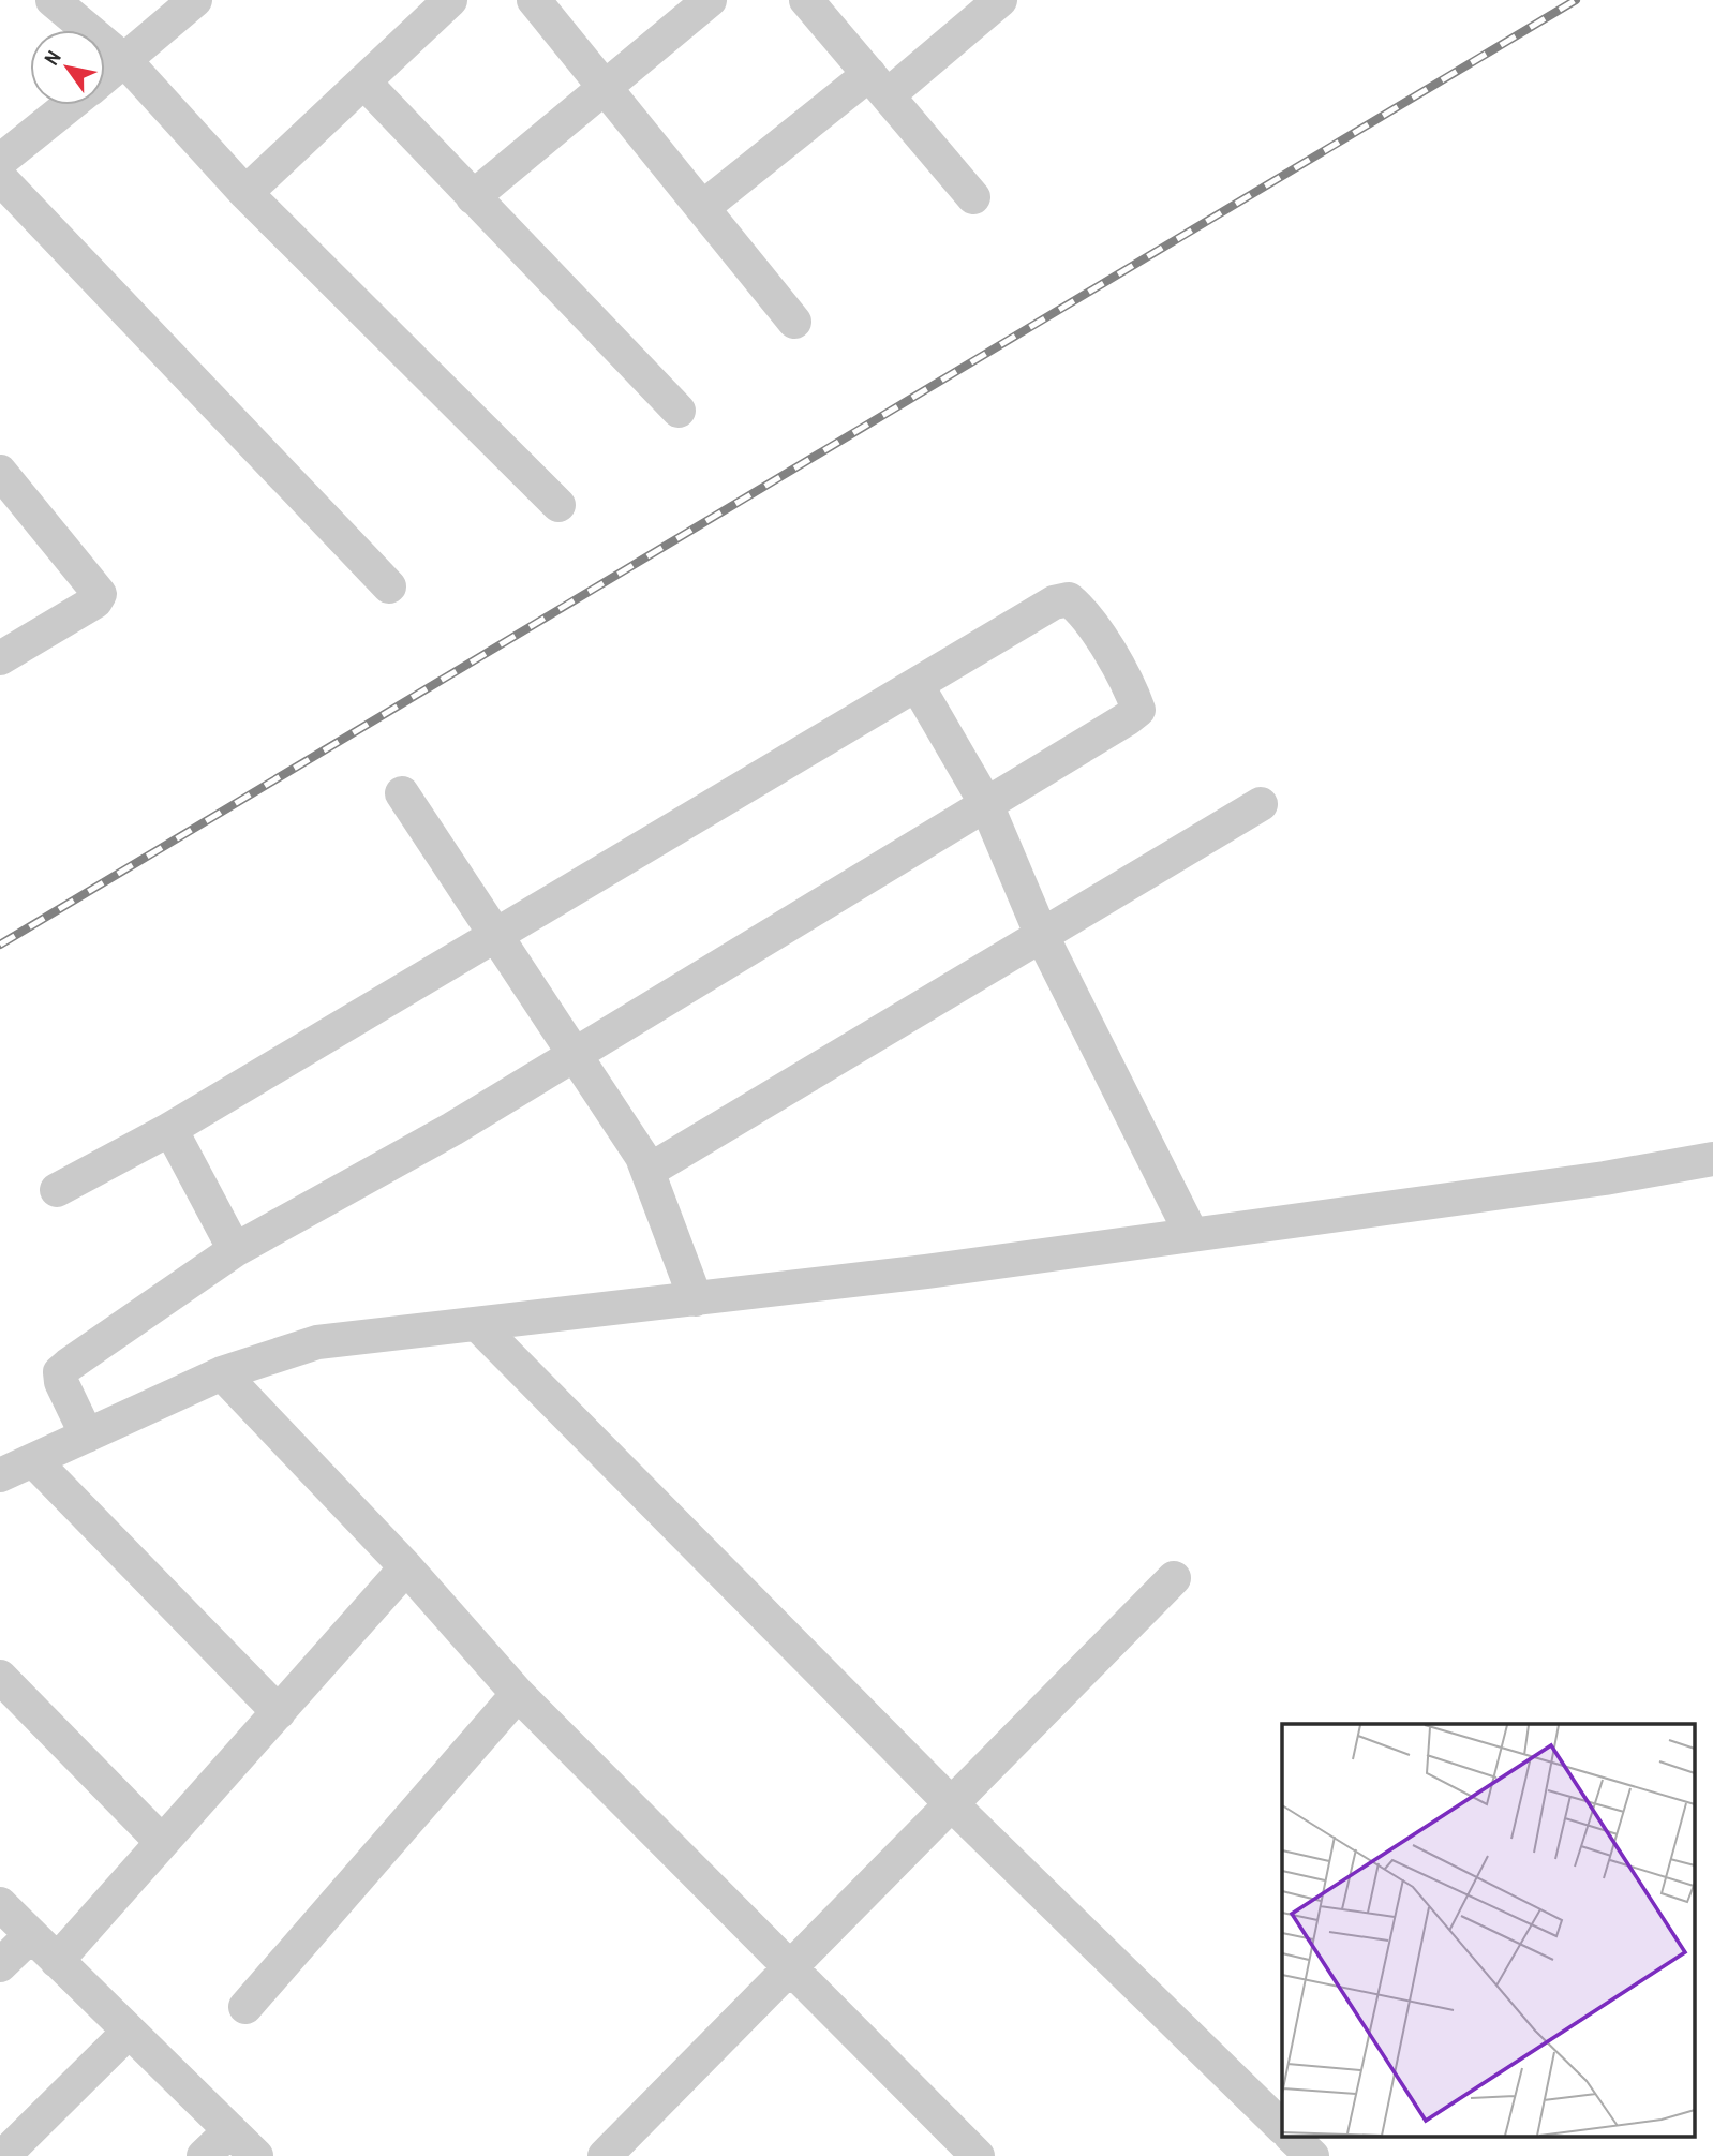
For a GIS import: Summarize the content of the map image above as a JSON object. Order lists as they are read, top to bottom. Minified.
{"north":"top left"}
